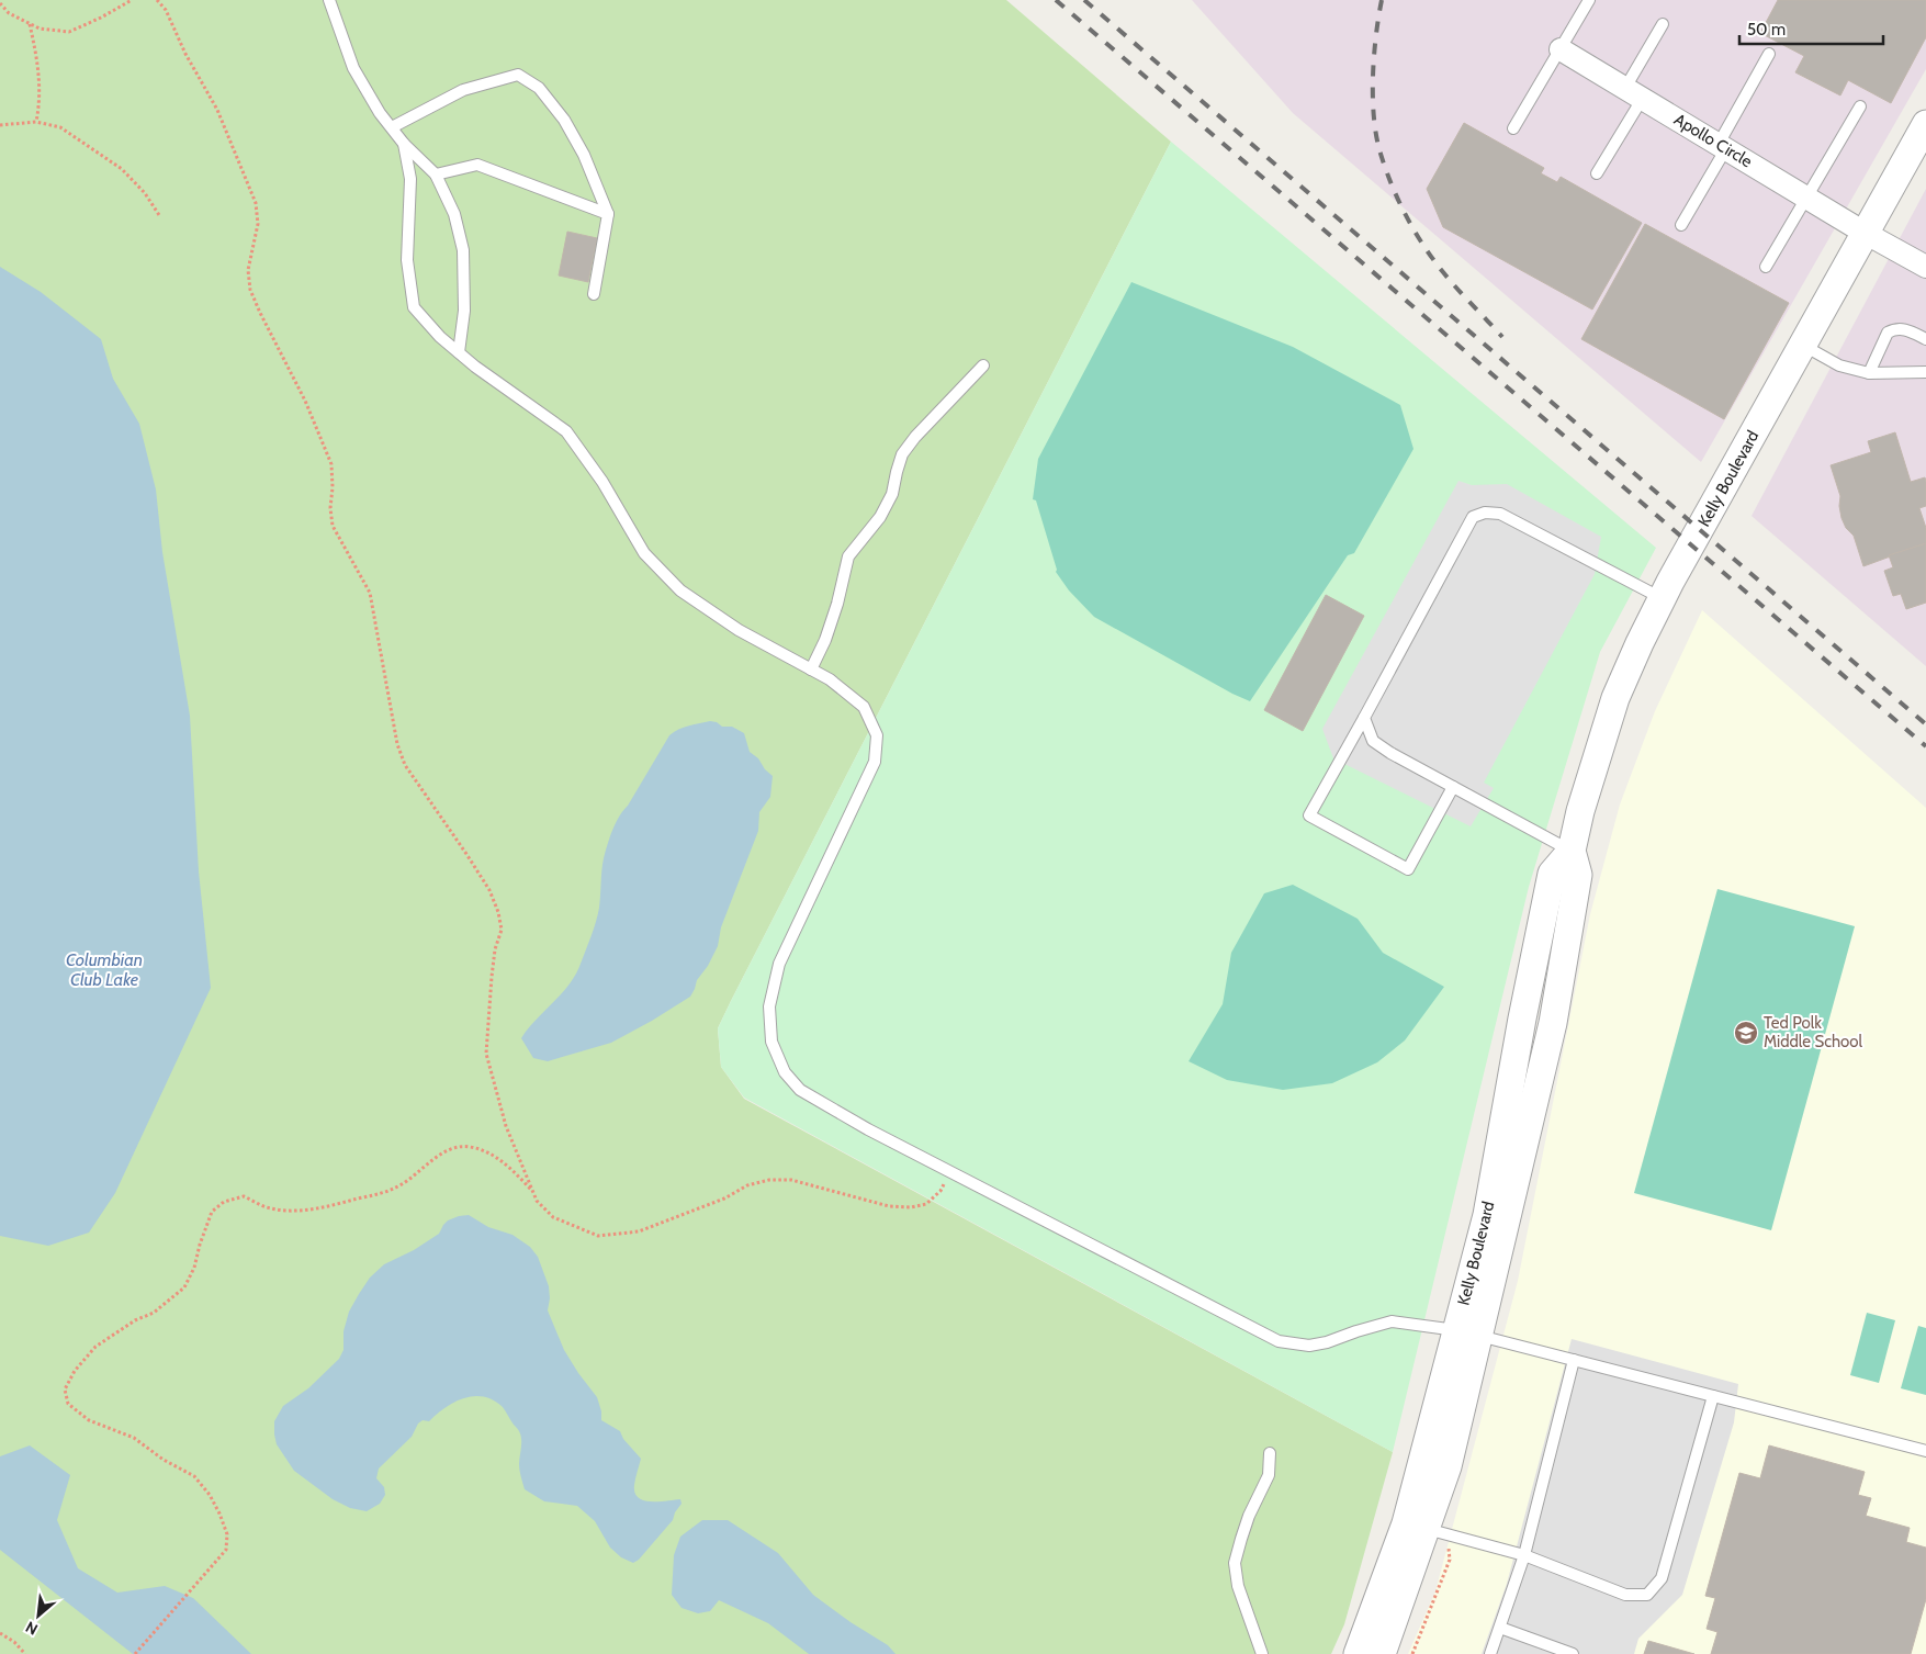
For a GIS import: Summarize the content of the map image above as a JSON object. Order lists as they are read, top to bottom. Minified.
{"streets":{"street":["Apollo Circle","Kelly Boulevard"]},"crossings":[["Apollo Circle","Kelly Boulevard"]],"water":["Columbian Club Lake"],"places":{"school or university":["Ted Polk Middle School"]},"scale_bar":"50 m","north":"bottom left"}
